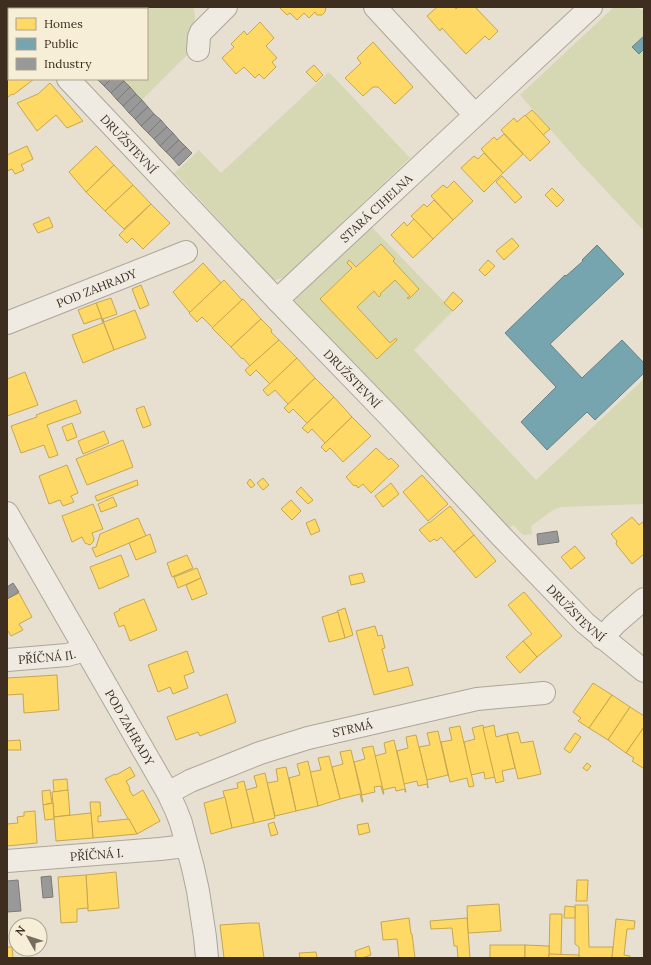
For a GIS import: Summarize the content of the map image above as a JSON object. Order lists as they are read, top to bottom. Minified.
{"streets":{"street":["DRUŽSTEVNÍ","STARÁ CIHELNA","POD ZAHRADY","PŘÍČNÁ II.","STRMÁ","PŘÍČNÁ I."]},"crossings":[["DRUŽSTEVNÍ","STARÁ CIHELNA"],["POD ZAHRADY","PŘÍČNÁ II."],["POD ZAHRADY","STRMÁ"],["POD ZAHRADY","PŘÍČNÁ I."]],"legend":["Homes","Public","Industry"],"north":"top left"}
